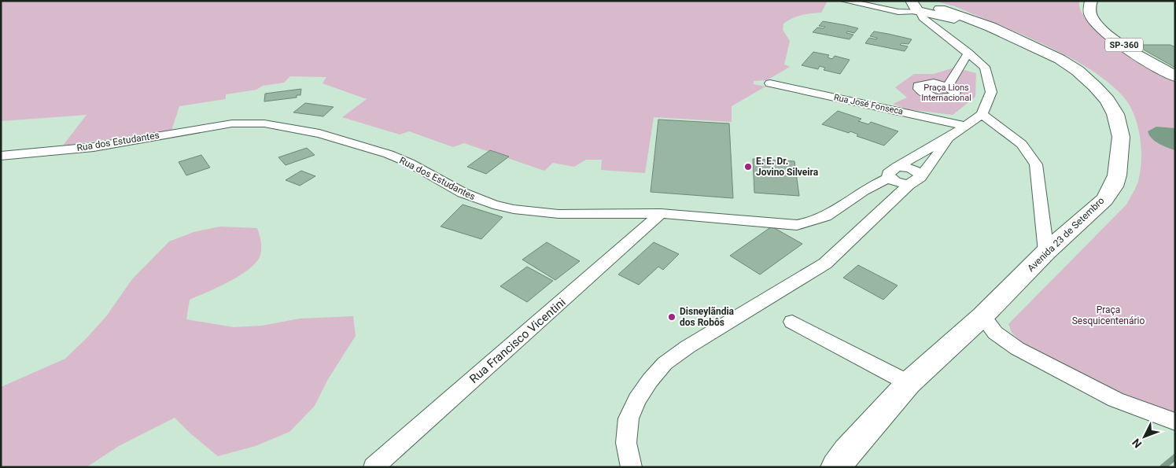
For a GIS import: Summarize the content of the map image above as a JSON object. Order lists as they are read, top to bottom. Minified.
{"streets":{"street":["SP-360","Rua José Fonseca","Rua dos Estudantes","Avenida 23 de Setembro","Rua Francisco Vicentini"]},"crossings":[["Rua dos Estudantes","Rua Francisco Vicentini"]],"parks":["Praça Lions Internacional","Praça Sesquicentenário"],"places":["E. E. Dr. Jovino Silveira","Disneylãndia dos Robôs"],"north":"bottom left"}
